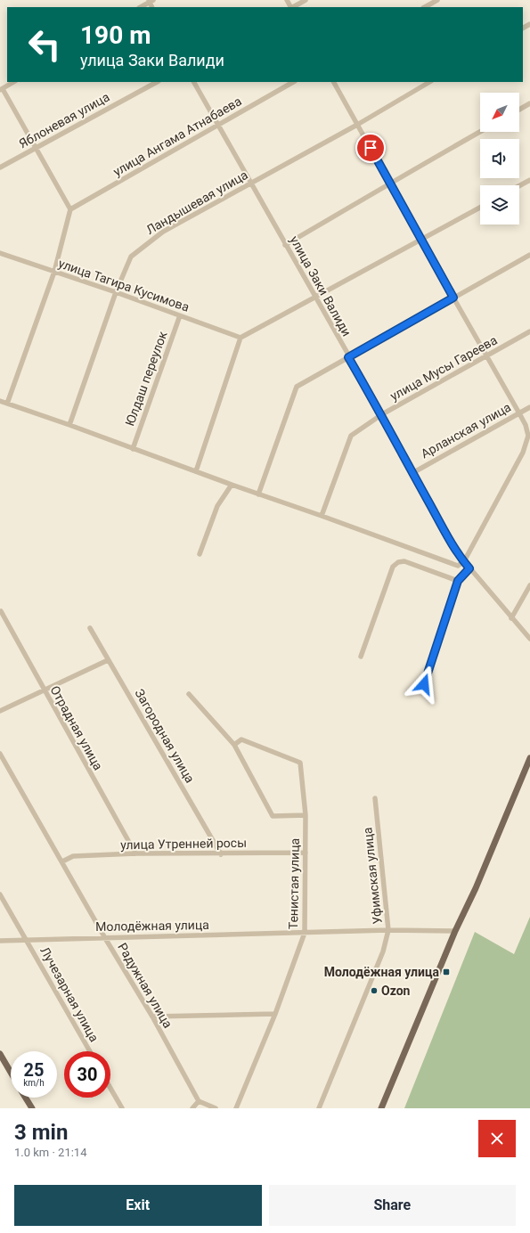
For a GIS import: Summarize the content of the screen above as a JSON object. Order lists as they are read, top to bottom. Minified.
{"streets":{"street":["Яблоневая улица","улица Ангама Атнабаева","Ландышевая улица","улица Тагира Кусимова","улица Заки Валиди","улица Мусы Гареева","Юлдаш переулок","Арланская улица","Отрадная улица","Загородная улица","улица Утренней росы","Уфимская улица","Тенистая улица","Молодёжная улица","Радужная улица","Лучезарная улица"]},"crossings":[["улица Ангама Атнабаева","улица Заки Валиди"],["Ландышевая улица","улица Тагира Кусимова"],["Ландышевая улица","улица Заки Валиди"],["улица Тагира Кусимова","Юлдаш переулок"],["улица Заки Валиди","улица Мусы Гареева"],["улица Заки Валиди","Арланская улица"],["Отрадная улица","улица Утренней росы"],["Загородная улица","улица Утренней росы"],["улица Утренней росы","Тенистая улица"],["улица Утренней росы","Радужная улица"],["Уфимская улица","Молодёжная улица"],["Тенистая улица","Молодёжная улица"],["Молодёжная улица","Радужная улица"],["Молодёжная улица","Лучезарная улица"]],"places":{"transit":["Молодёжная улица"],"other":["Ozon"]},"north":"bottom left","page":{"turn":["190 m","улица Заки Валиди"],"speed":"25 km/h","limit":"30","heading":["3 min","1.0 km · 21:14"],"buttons":["Exit","Share"]}}
